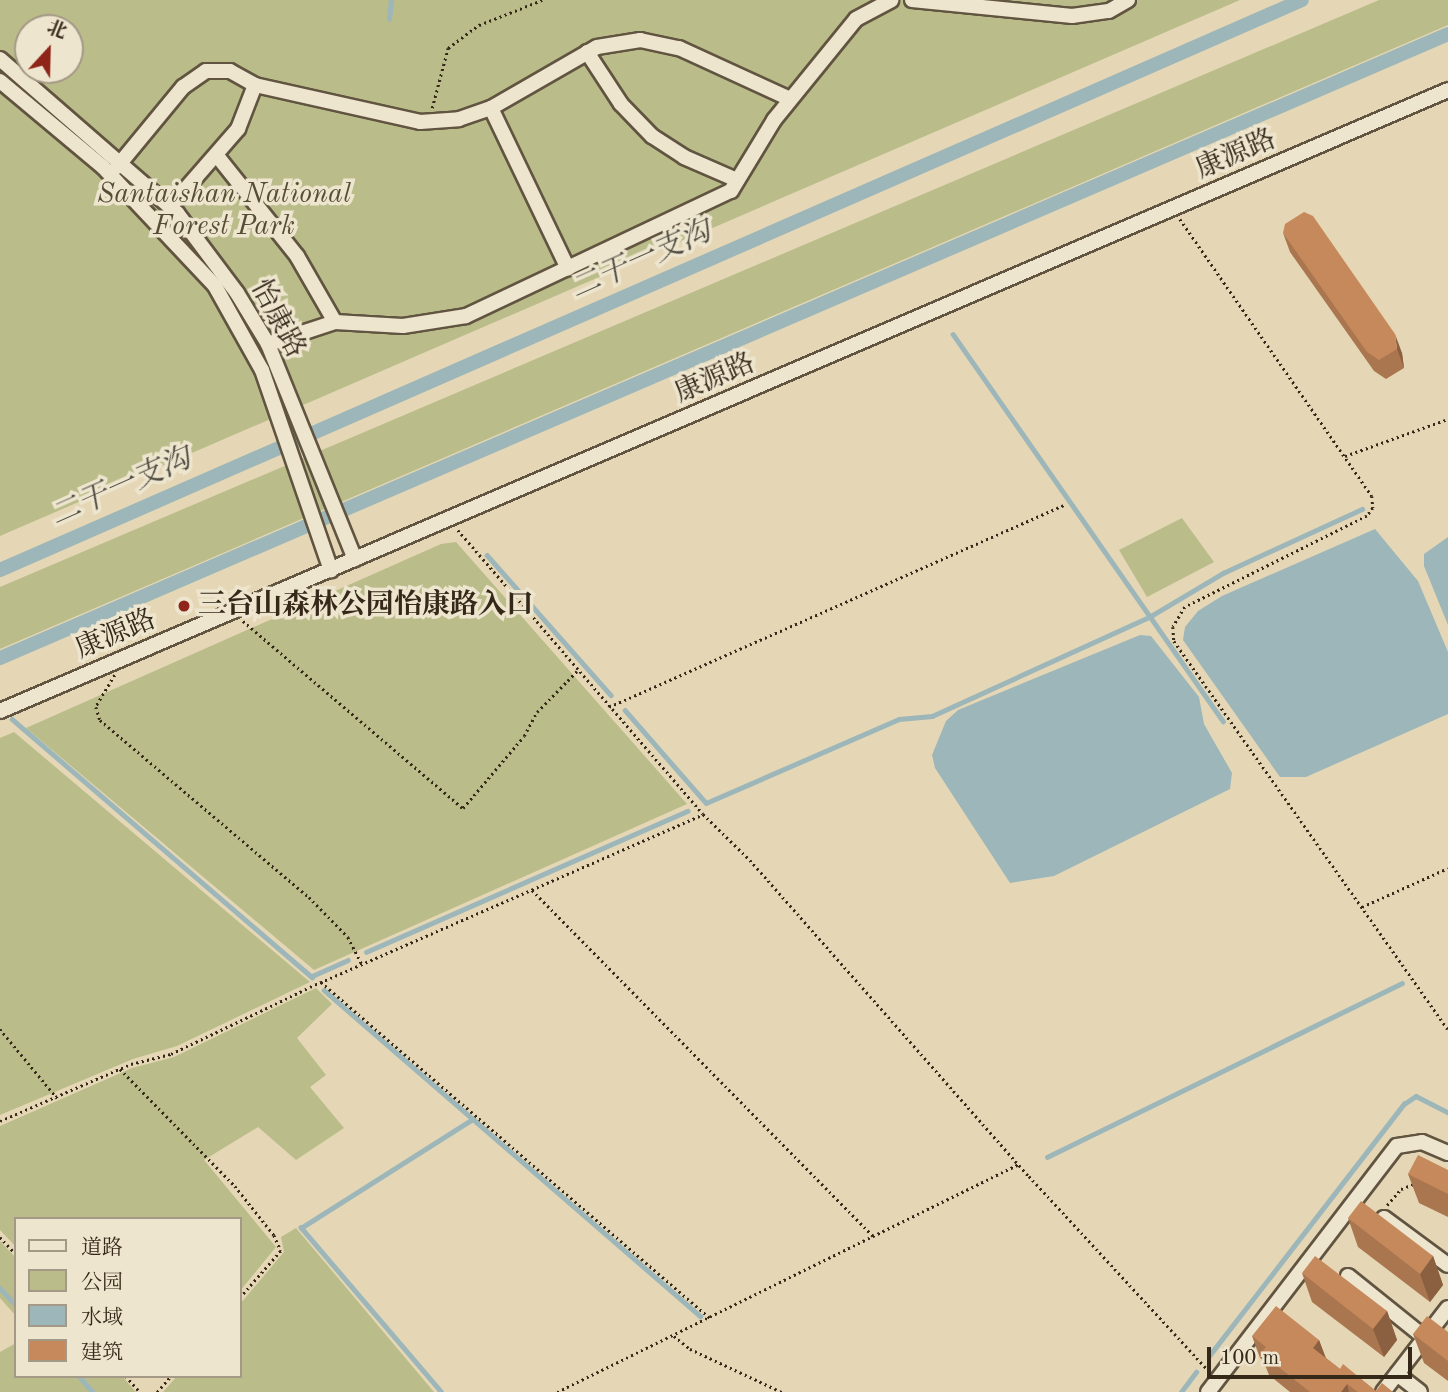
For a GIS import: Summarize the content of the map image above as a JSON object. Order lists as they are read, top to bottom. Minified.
{"streets":{"street":["康源路","怡康路"]},"crossings":[["康源路","怡康路"]],"water":["二干一支沟"],"parks":["Santaishan National Forest Park"],"places":["三台山森林公园怡康路入口"],"legend":["道路","公园","水域","建筑"],"scale_bar":"100 m","north":"top"}
